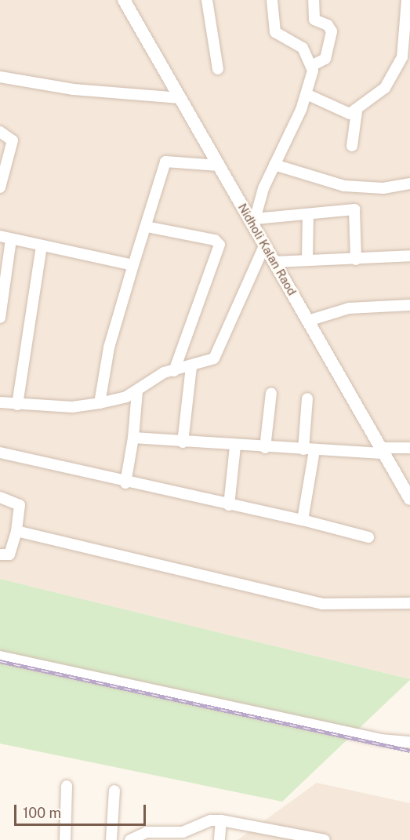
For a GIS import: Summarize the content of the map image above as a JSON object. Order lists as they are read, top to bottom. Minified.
{"streets":{"street":["Nidholi Kalan Raod"]},"scale_bar":"100 m"}
